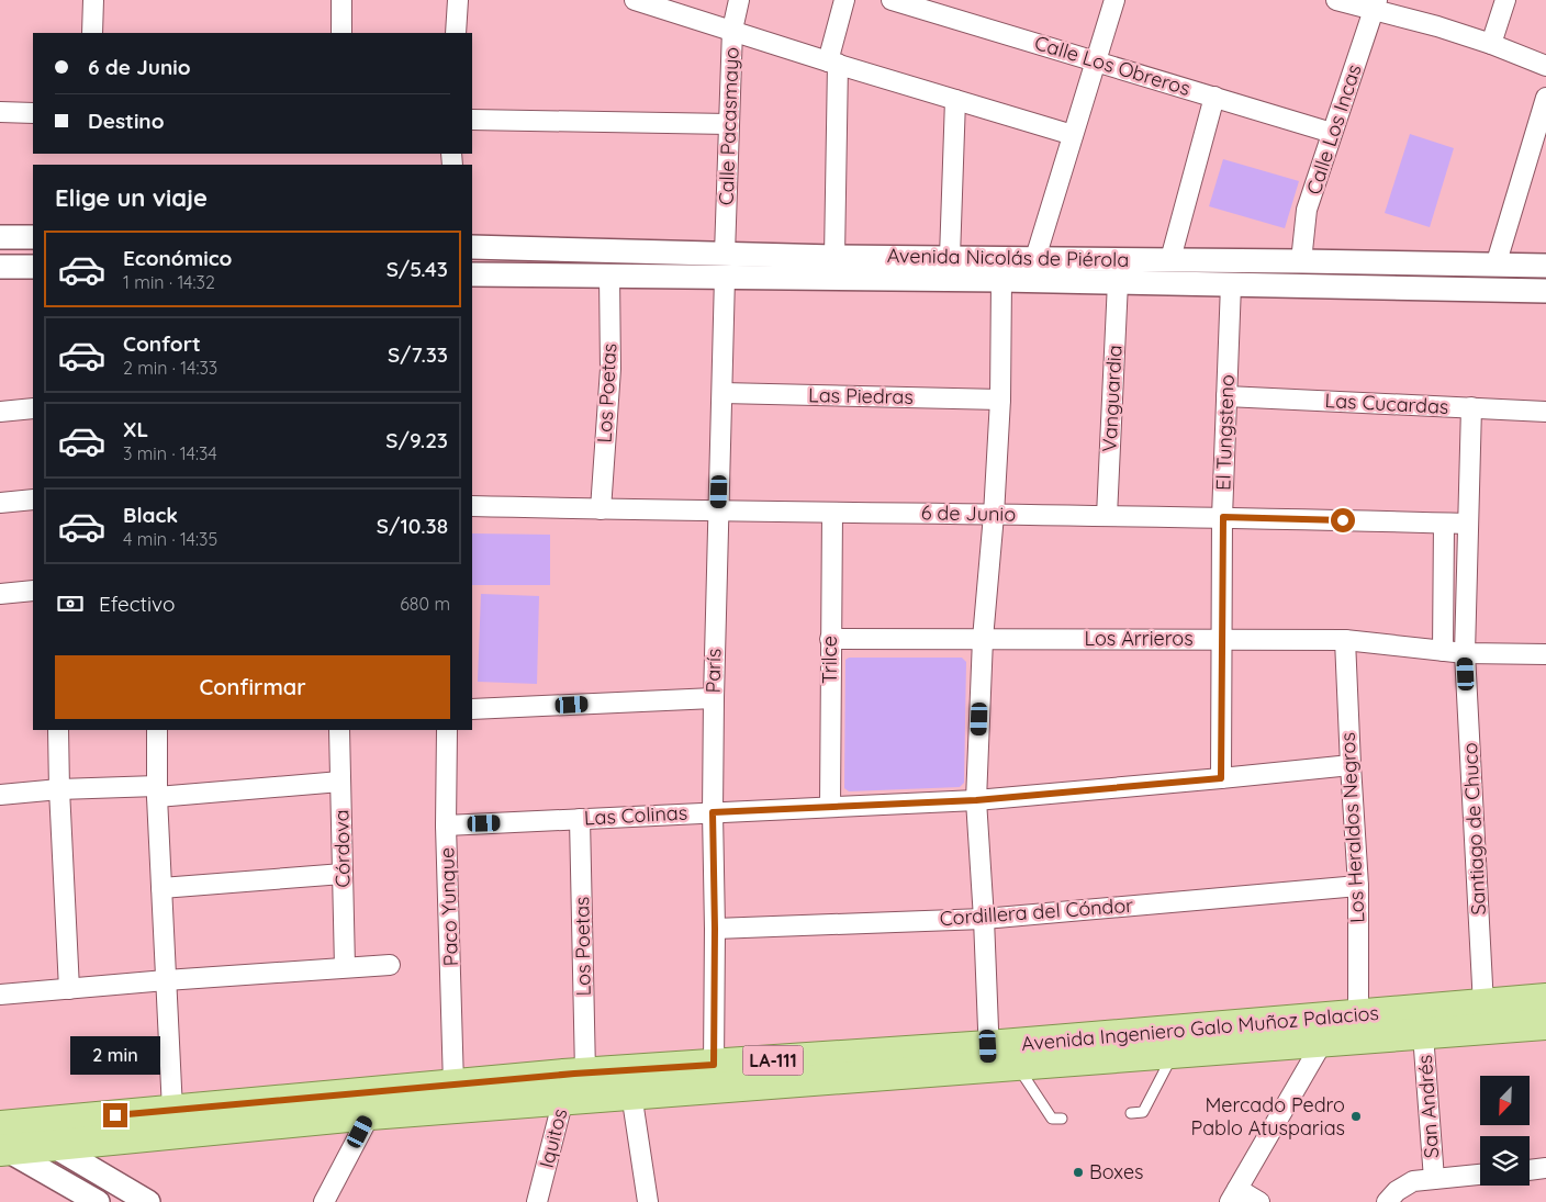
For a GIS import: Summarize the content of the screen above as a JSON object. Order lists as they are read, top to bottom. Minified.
{"streets":{"main road":["Avenida Ingeniero Galo Muñoz Palacios","LA-111"],"street":["Calle Los Obreros","Calle Pacasmayo","Calle Los Incas","Avenida Nicolás de Piérola","Los Poetas","Las Piedras","Vanguardia","Las Cucardas","El Tungsteno","6 de Junio","Los Arrieros","Trilce","París","Las Colinas","Los Heraldos Negros","Santiago de Chuco","Córdova","Paco Yunque","Cordillera del Cóndor","San Andrés","Iquitos"]},"crossings":[["Calle Los Obreros","Calle Los Incas"],["Calle Pacasmayo","Avenida Nicolás de Piérola"],["Calle Los Incas","Avenida Nicolás de Piérola"],["Avenida Nicolás de Piérola","Los Poetas"],["Avenida Nicolás de Piérola","Vanguardia"],["Avenida Nicolás de Piérola","El Tungsteno"],["Avenida Nicolás de Piérola","París"],["Los Poetas","6 de Junio"],["Los Poetas","Las Colinas"],["Los Poetas","Avenida Ingeniero Galo Muñoz Palacios"],["Los Poetas","Iquitos"],["Las Piedras","París"],["Vanguardia","6 de Junio"],["Las Cucardas","El Tungsteno"],["Las Cucardas","Santiago de Chuco"],["El Tungsteno","6 de Junio"],["El Tungsteno","Los Arrieros"],["El Tungsteno","Las Colinas"],["6 de Junio","Trilce"],["6 de Junio","París"],["6 de Junio","Santiago de Chuco"],["Los Arrieros","Trilce"],["Los Arrieros","Los Heraldos Negros"],["Los Arrieros","Santiago de Chuco"],["Trilce","Las Colinas"],["París","Las Colinas"],["París","Cordillera del Cóndor"],["París","Avenida Ingeniero Galo Muñoz Palacios"],["Las Colinas","Los Heraldos Negros"],["Las Colinas","Paco Yunque"],["Los Heraldos Negros","Cordillera del Cóndor"],["Los Heraldos Negros","Avenida Ingeniero Galo Muñoz Palacios"],["Santiago de Chuco","Avenida Ingeniero Galo Muñoz Palacios"],["Paco Yunque","Avenida Ingeniero Galo Muñoz Palacios"],["Avenida Ingeniero Galo Muñoz Palacios","San Andrés"],["Avenida Ingeniero Galo Muñoz Palacios","Iquitos"]],"places":["Mercado Pedro Pablo Atusparias","Boxes"],"north":"bottom left","page":{"banner":["6 de Junio","Destino"],"heading":"Elige un viaje","list":[{"name":"Económico","note":"1 min · 14:32","value":"S/5.43"},{"name":"Confort","note":"2 min · 14:33","value":"S/7.33"},{"name":"XL","note":"3 min · 14:34","value":"S/9.23"},{"name":"Black","note":"4 min · 14:35","value":"S/10.38"}],"pay":["Efectivo","680 m"],"buttons":"Confirmar","bubble":"2 min"}}
